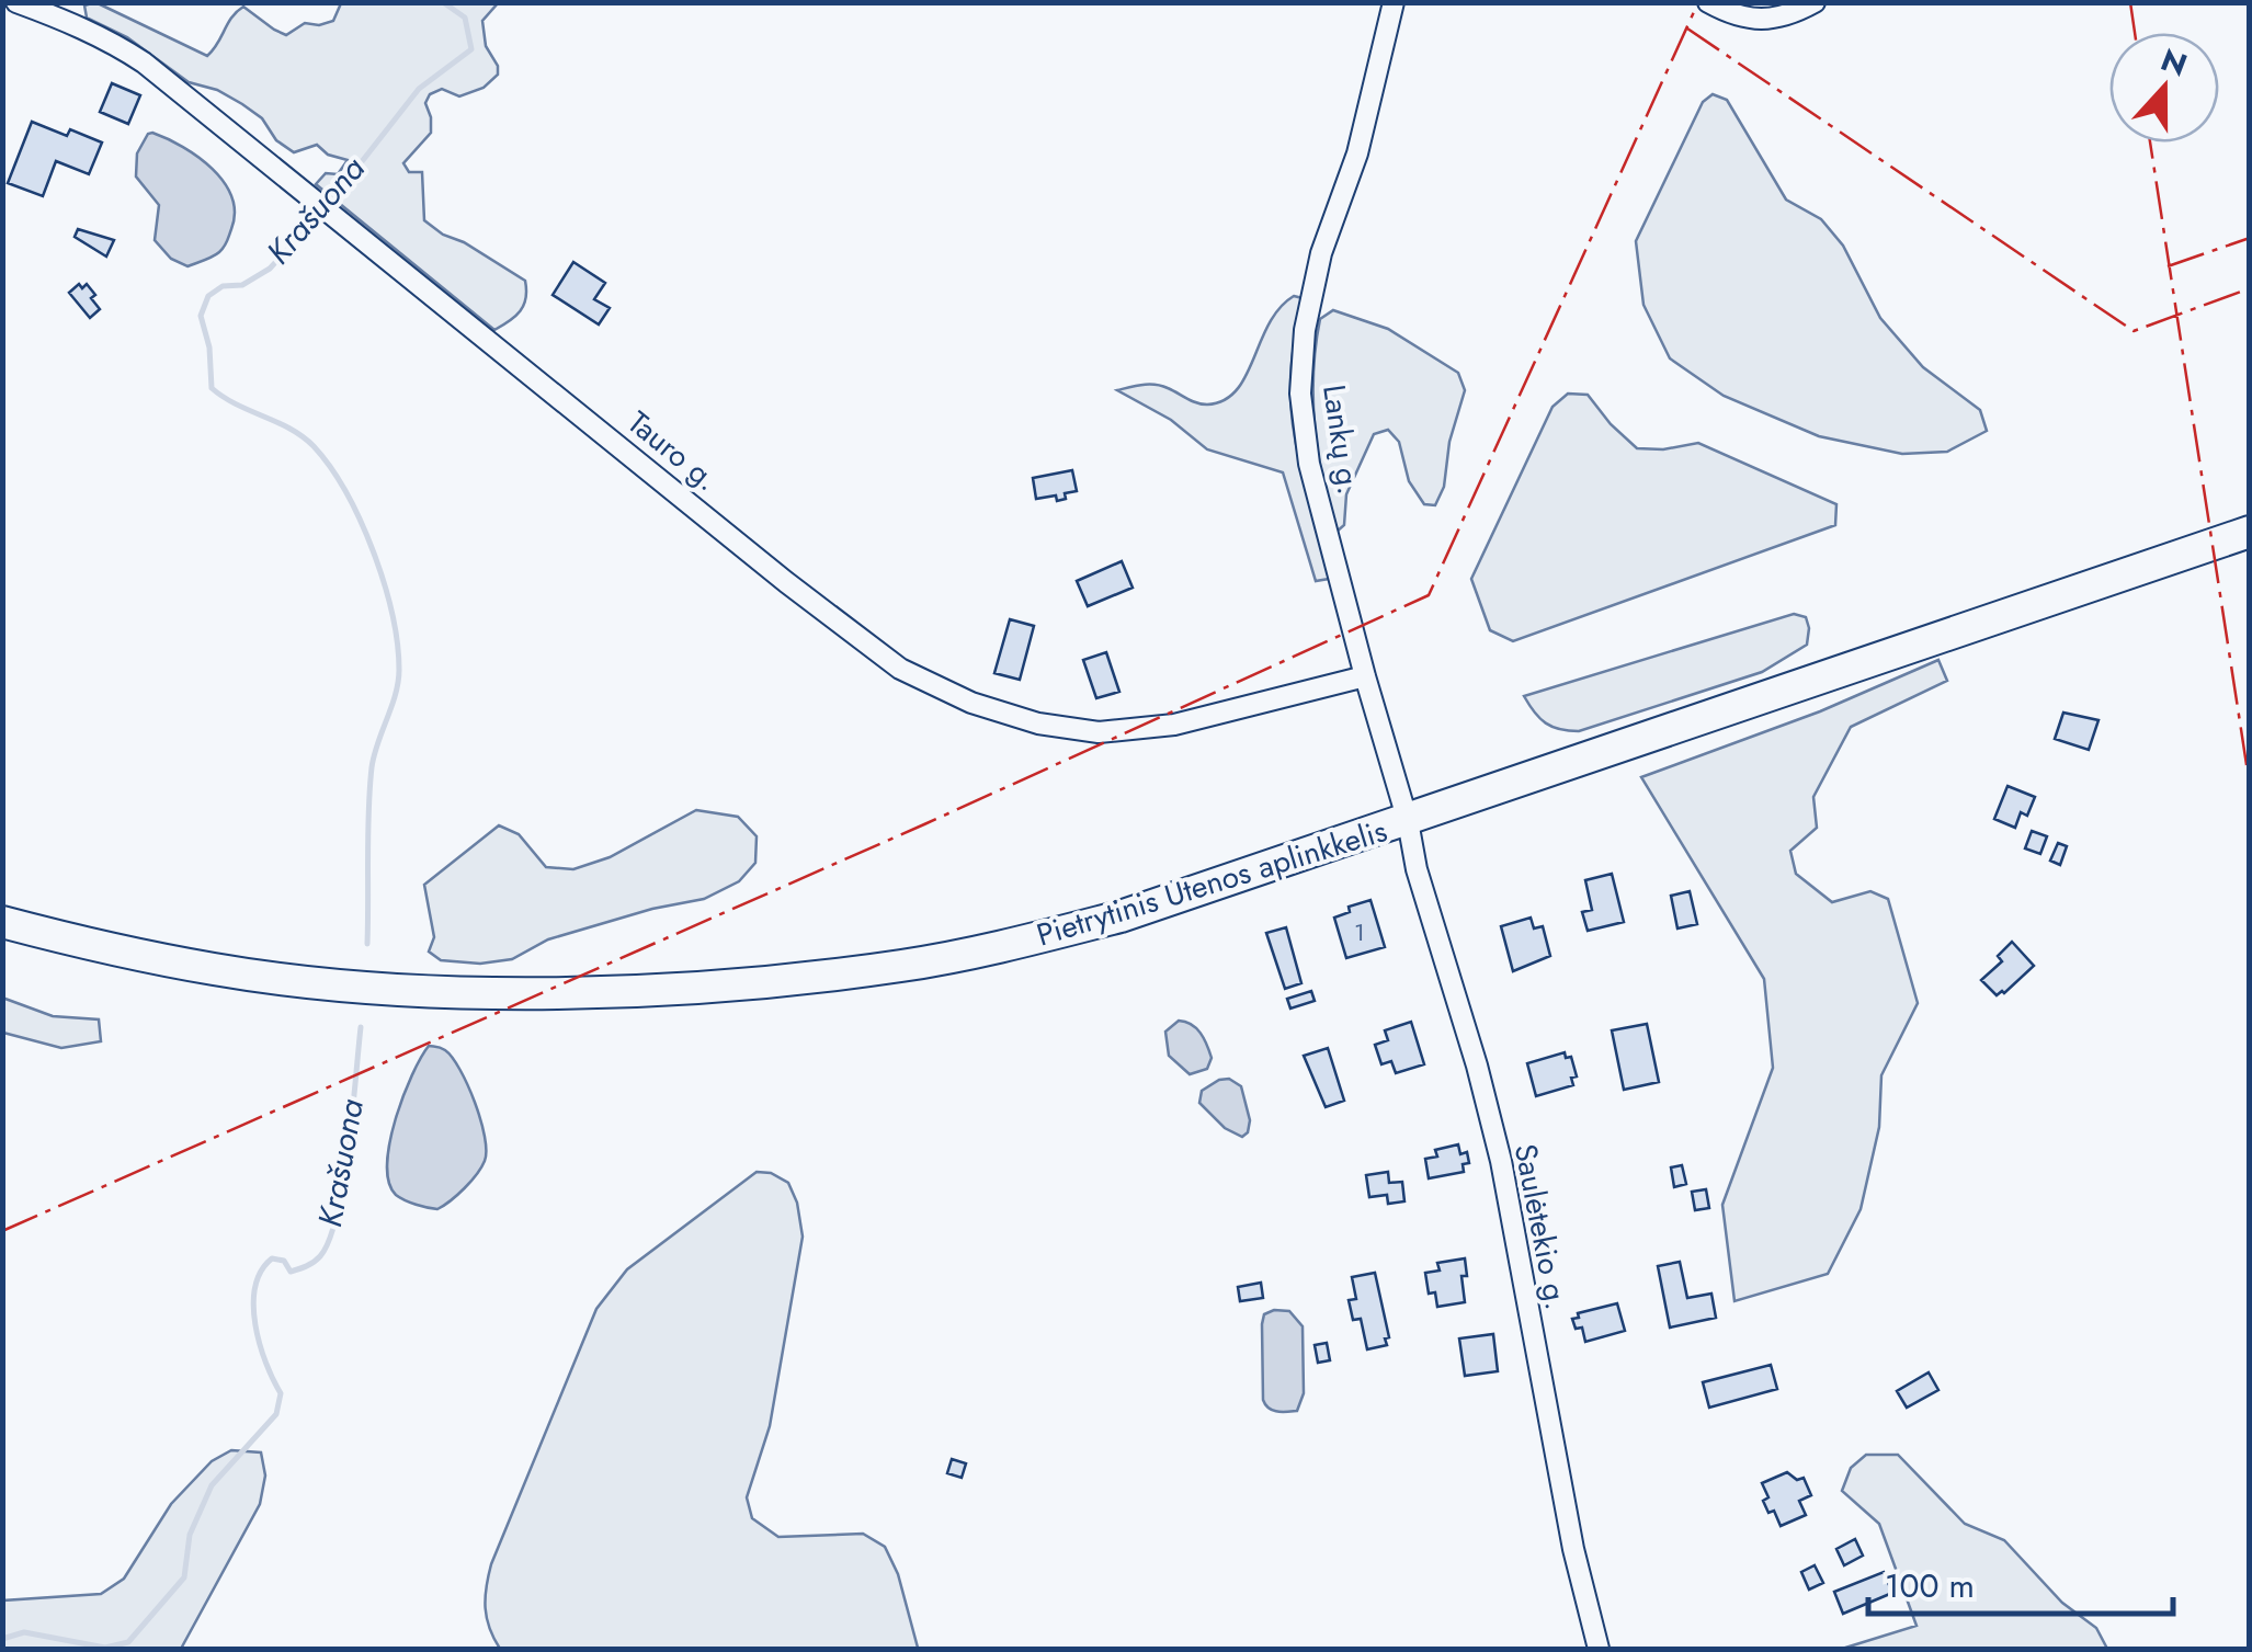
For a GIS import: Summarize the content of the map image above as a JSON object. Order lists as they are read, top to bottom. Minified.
{"streets":{"highway":["Pietrytinis Utenos aplinkkelis"],"street":["Lankų g.","Tauro g.","Saulėtekio g."]},"crossings":[["Lankų g.","Tauro g."],["Lankų g.","Pietrytinis Utenos aplinkkelis"],["Lankų g.","Saulėtekio g."],["Pietrytinis Utenos aplinkkelis","Saulėtekio g."]],"water":["Krašuona"],"house_numbers":["1"],"scale_bar":"100 m","north":"top"}
